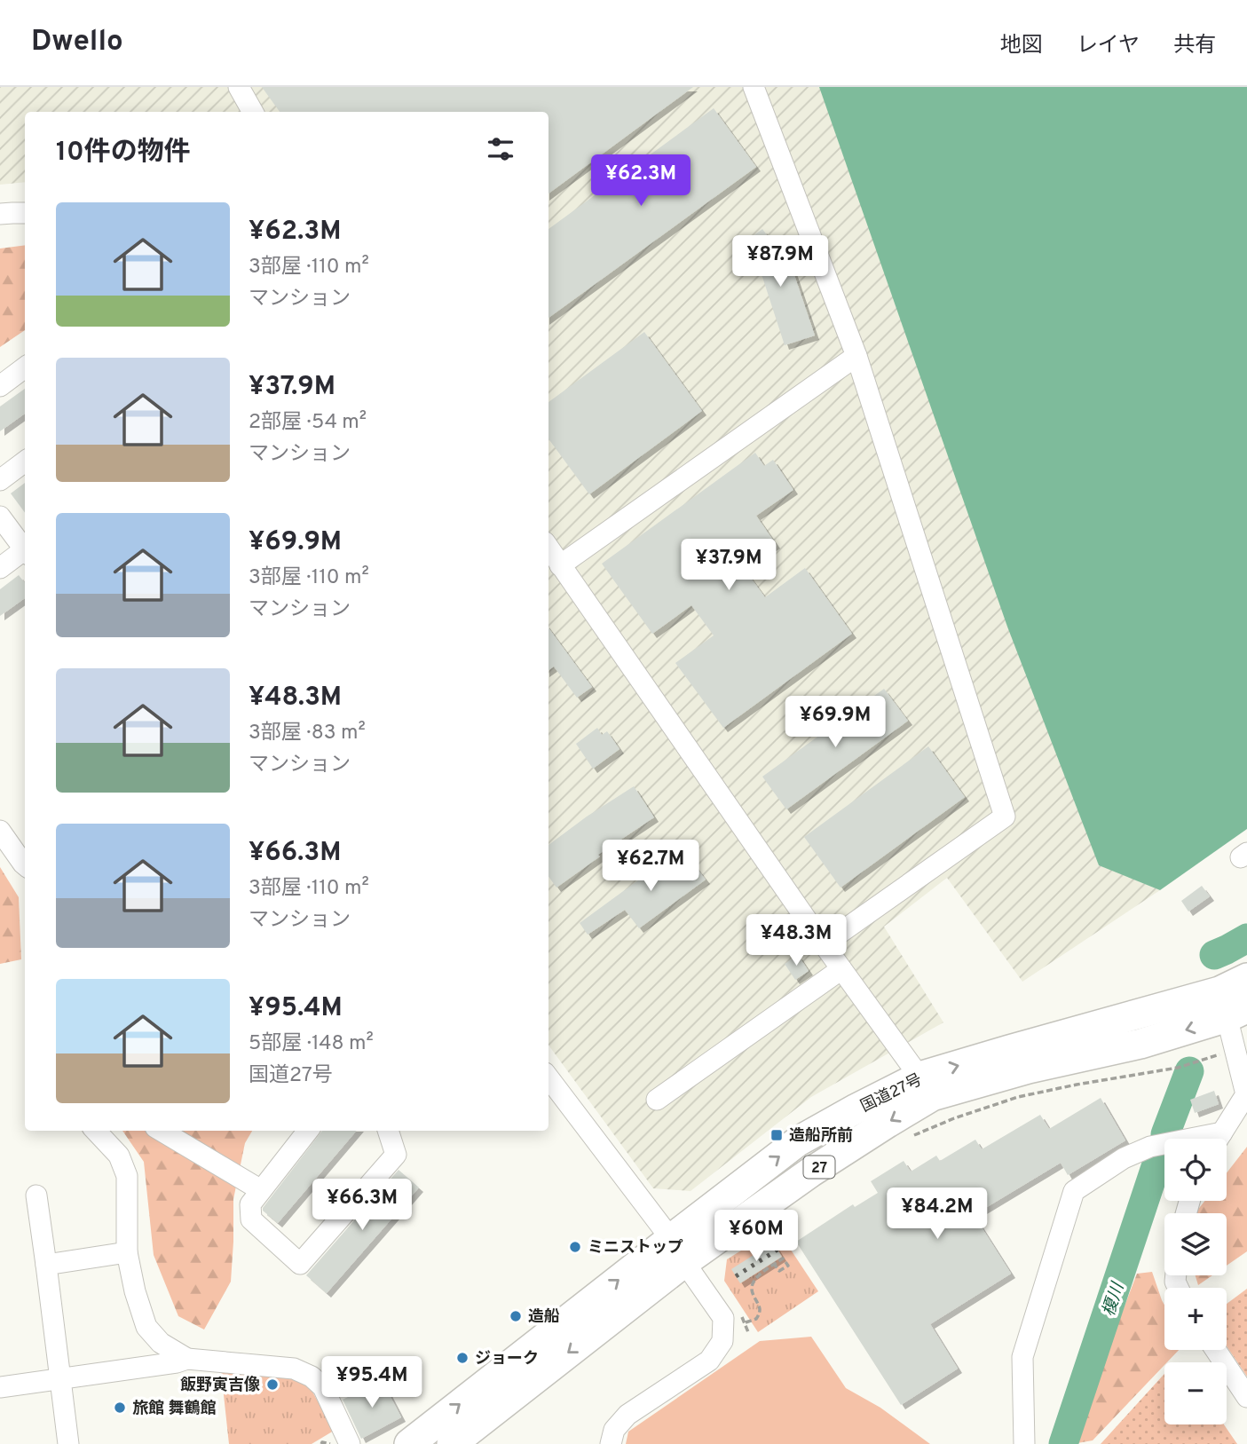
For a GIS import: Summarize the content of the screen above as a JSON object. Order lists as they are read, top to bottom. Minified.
{"streets":{"highway":["国道27号","27"]},"water":["榎川"],"places":{"transit":["造船所前"],"other":["ミニストップ","造船","ジョーク","飯野寅吉像","旅館 舞鶴館"]},"page":{"header":"Dwello","nav":["地図","レイヤ","共有"],"heading":"10件の物件","price":["¥62.3M","¥87.9M","¥37.9M","¥69.9M","¥62.7M","¥48.3M","¥66.3M","¥84.2M","¥60M","¥95.4M"],"list":[{"name":"¥62.3M","note":"3部屋 · 110 m² · マンション"},{"name":"¥37.9M","note":"2部屋 · 54 m² · マンション"},{"name":"¥69.9M","note":"3部屋 · 110 m² · マンション"},{"name":"¥48.3M","note":"3部屋 · 83 m² · マンション"},{"name":"¥66.3M","note":"3部屋 · 110 m² · マンション"},{"name":"¥95.4M","note":"5部屋 · 148 m² · 国道27号"}],"map_buttons":["+","−"]}}
